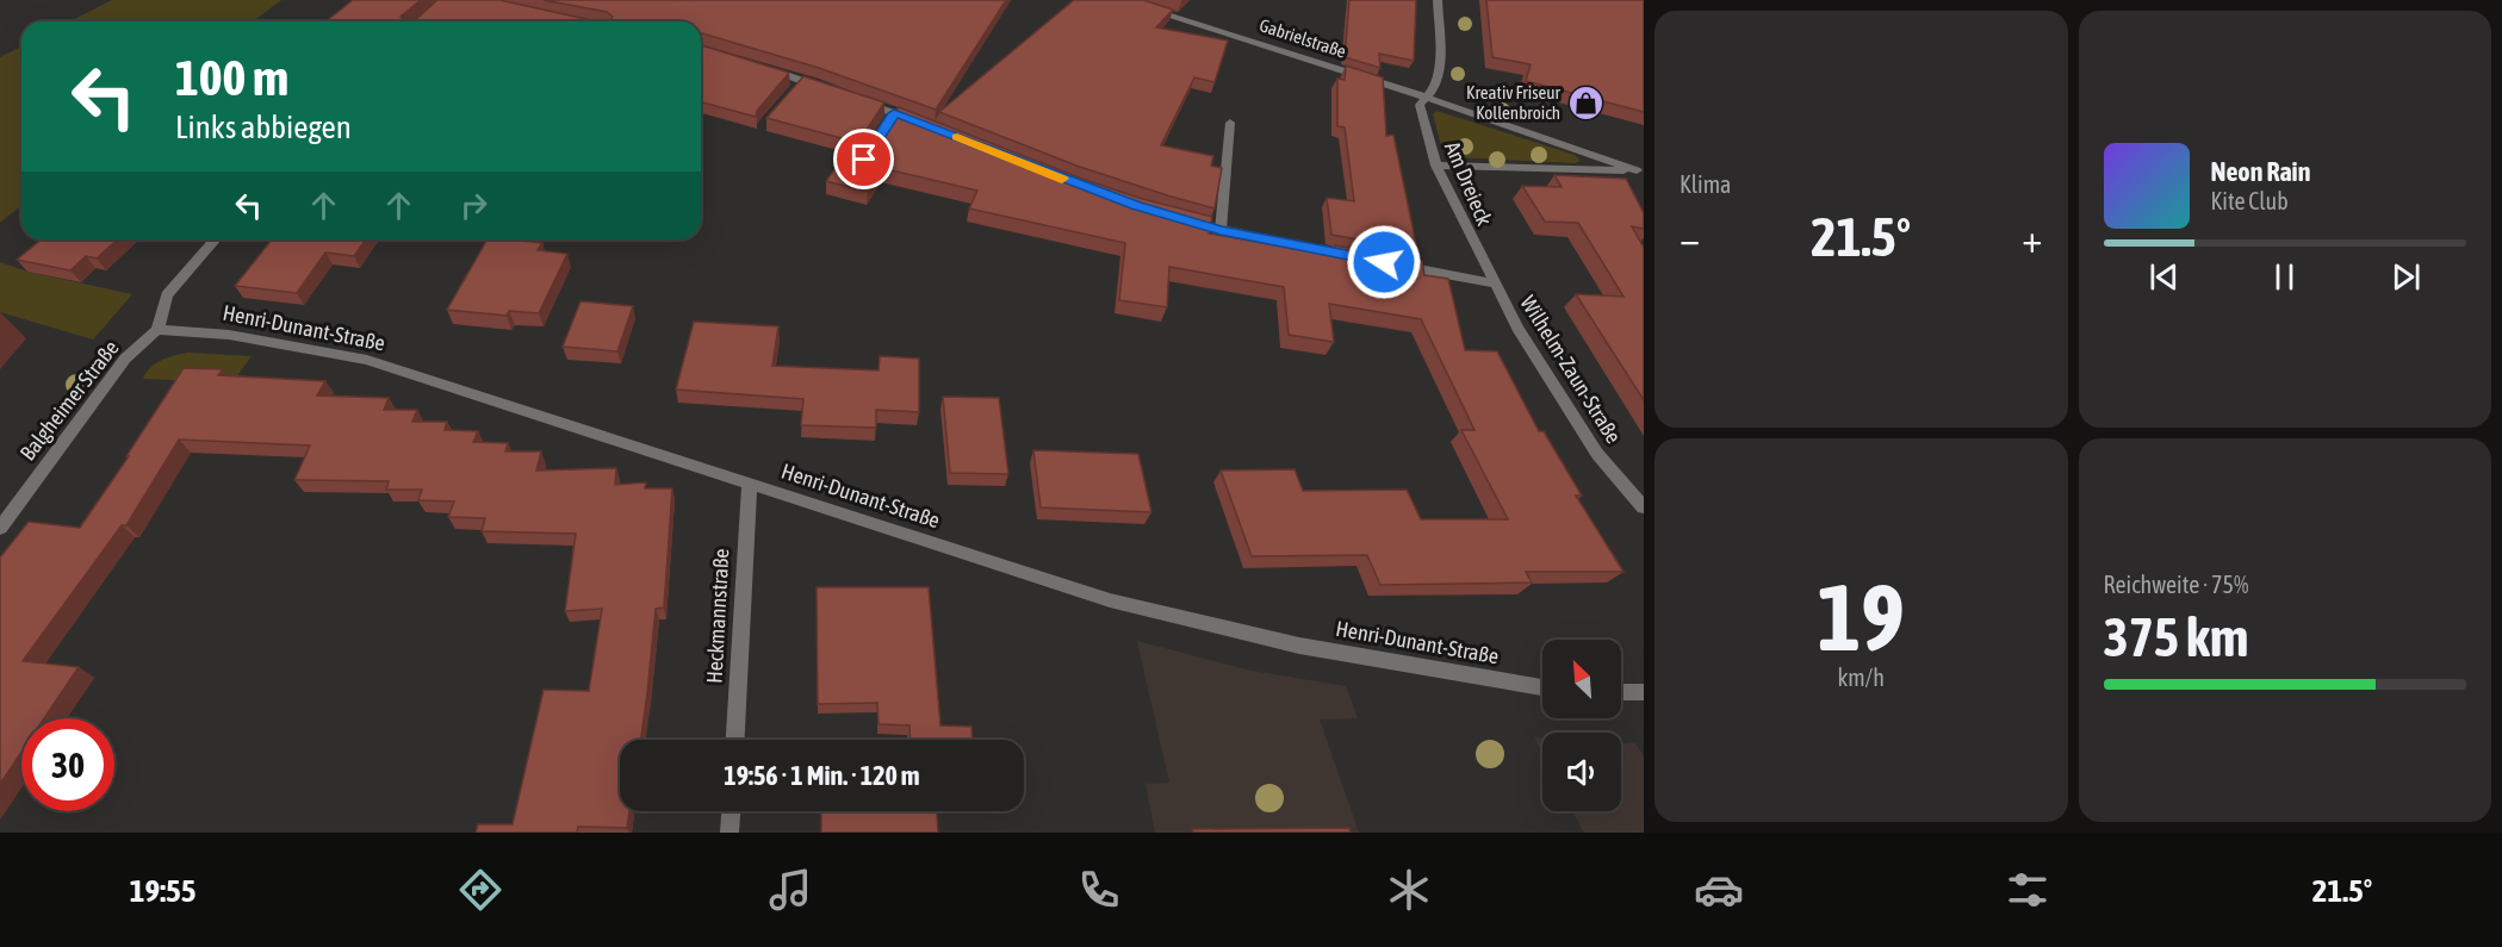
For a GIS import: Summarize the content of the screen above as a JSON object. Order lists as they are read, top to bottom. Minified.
{"streets":{"street":["Gabrielstraße","Am Dreieck","Henri-Dunant-Straße","Wilhelm-Zaun-Straße","Balgheimer Straße","Heckmannstraße"]},"crossings":[["Gabrielstraße","Am Dreieck"],["Am Dreieck","Wilhelm-Zaun-Straße"],["Henri-Dunant-Straße","Balgheimer Straße"],["Henri-Dunant-Straße","Heckmannstraße"]],"places":{"shop":["Kreativ Friseur Kollenbroich"]},"north":"top left","page":{"tile":["Klima",["19","km/h"],["Reichweite · 75%","375 km"]],"turn":["100 m","Links abbiegen"],"song":["Neon Rain","Kite Club"],"heat":["−","21.5°","+"],"limit":"30","trip":"19:56 · 1 Min. · 120 m","tabs":["19:55","21.5°"]}}
